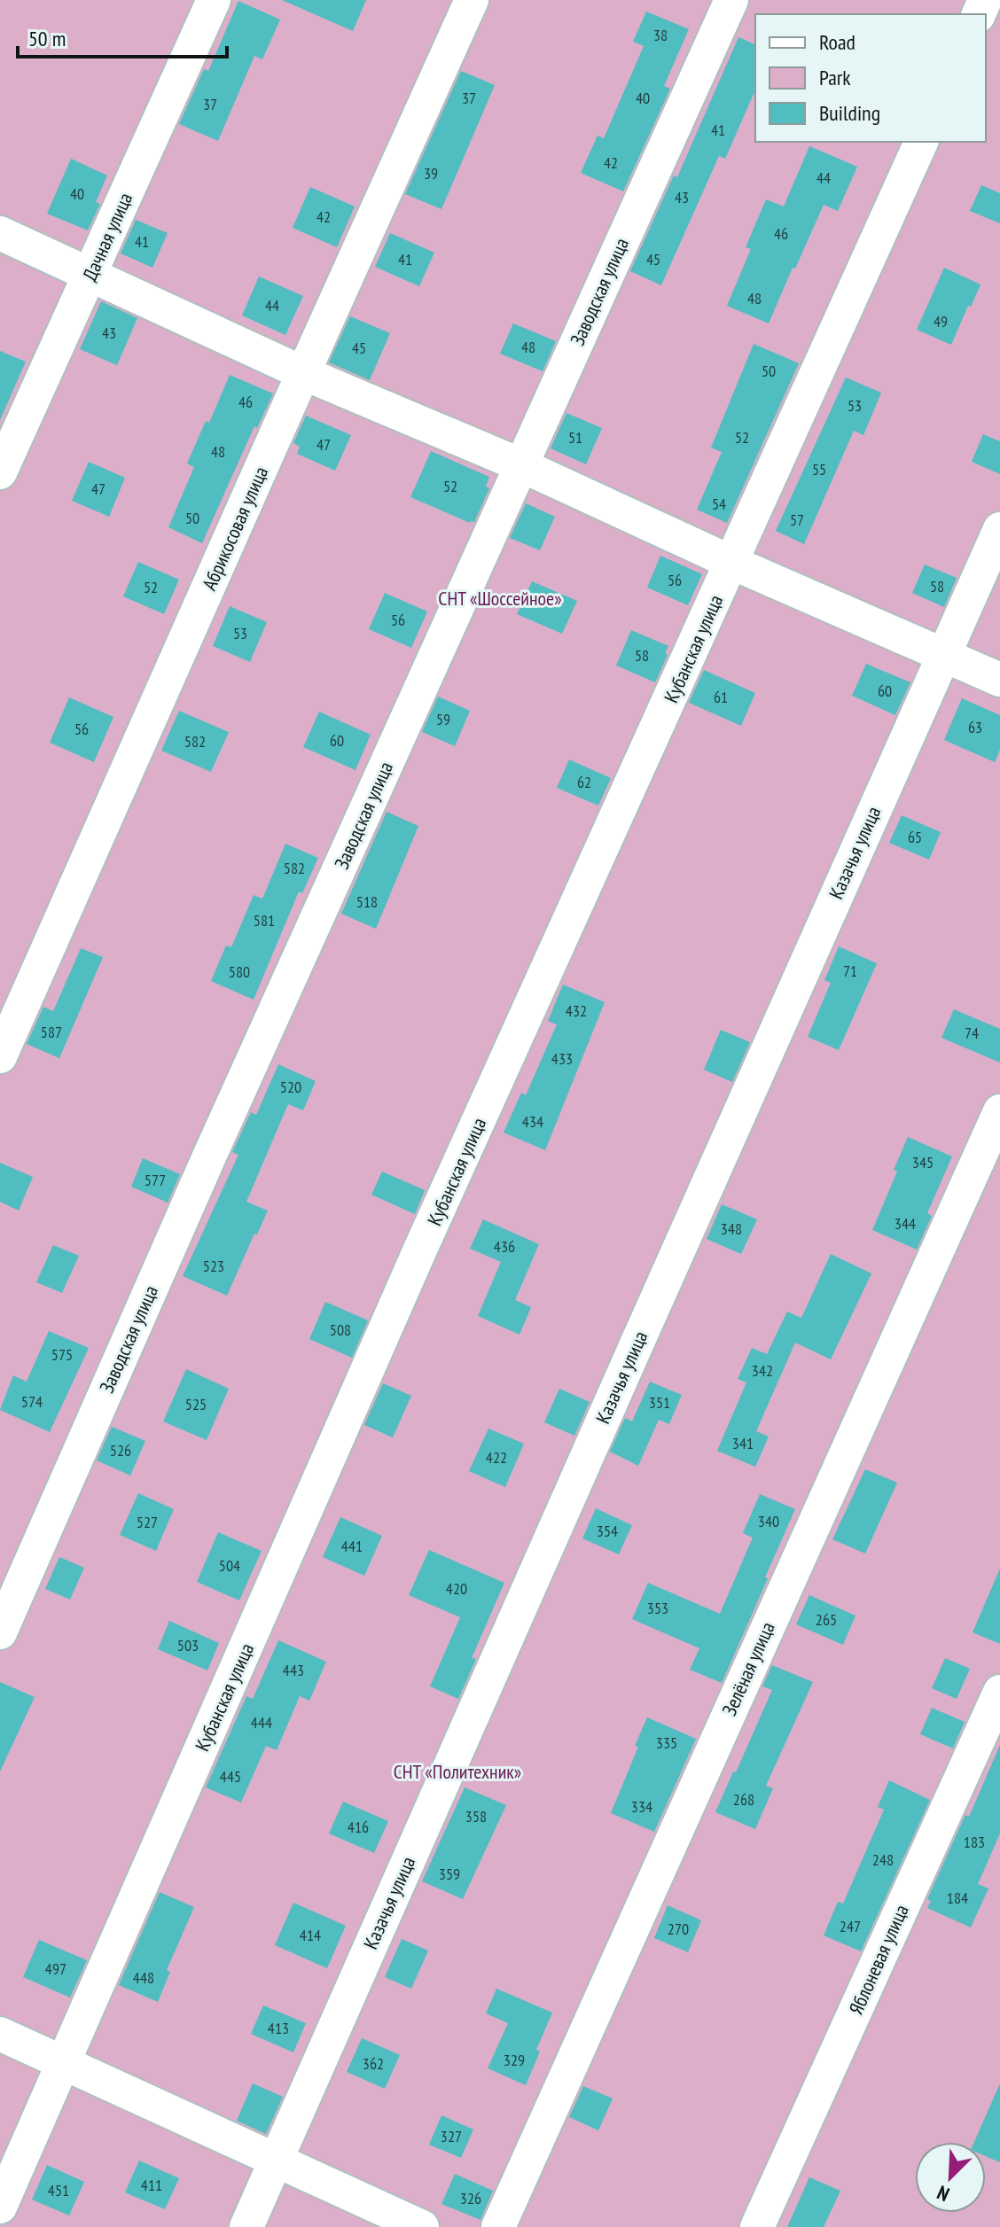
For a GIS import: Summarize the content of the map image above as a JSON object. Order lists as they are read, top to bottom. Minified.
{"streets":{"street":["Дачная улица","Заводская улица","Абрикосовая улица","Кубанская улица","Казачья улица","Зелёная улица","Яблоневая улица"]},"parks":["СНТ «Шоссейное»","СНТ «Политехник»"],"house_numbers":["38","37","40","37","41","42","39","44","40","43","42","46","41","41","45","48","44","49","43","48","45","50","46","53","51","52","47","48","55","52","47","54","50","57","56","58","52","56","53","58","60","61","59","63","56","60","582","62","65","582","518","581","71","580","432","587","74","433","520","434","345","577","344","348","436","523","508","575","342","574","351","525","341","526","422","340","527","354","441","504","420","353","265","503","443","444","335","445","268","334","358","416","183","248","359","184","247","270","414","497","448","413","329","362","327","411","451","326"],"legend":["Road","Park","Building"],"scale_bar":"50 m","north":"bottom left"}
